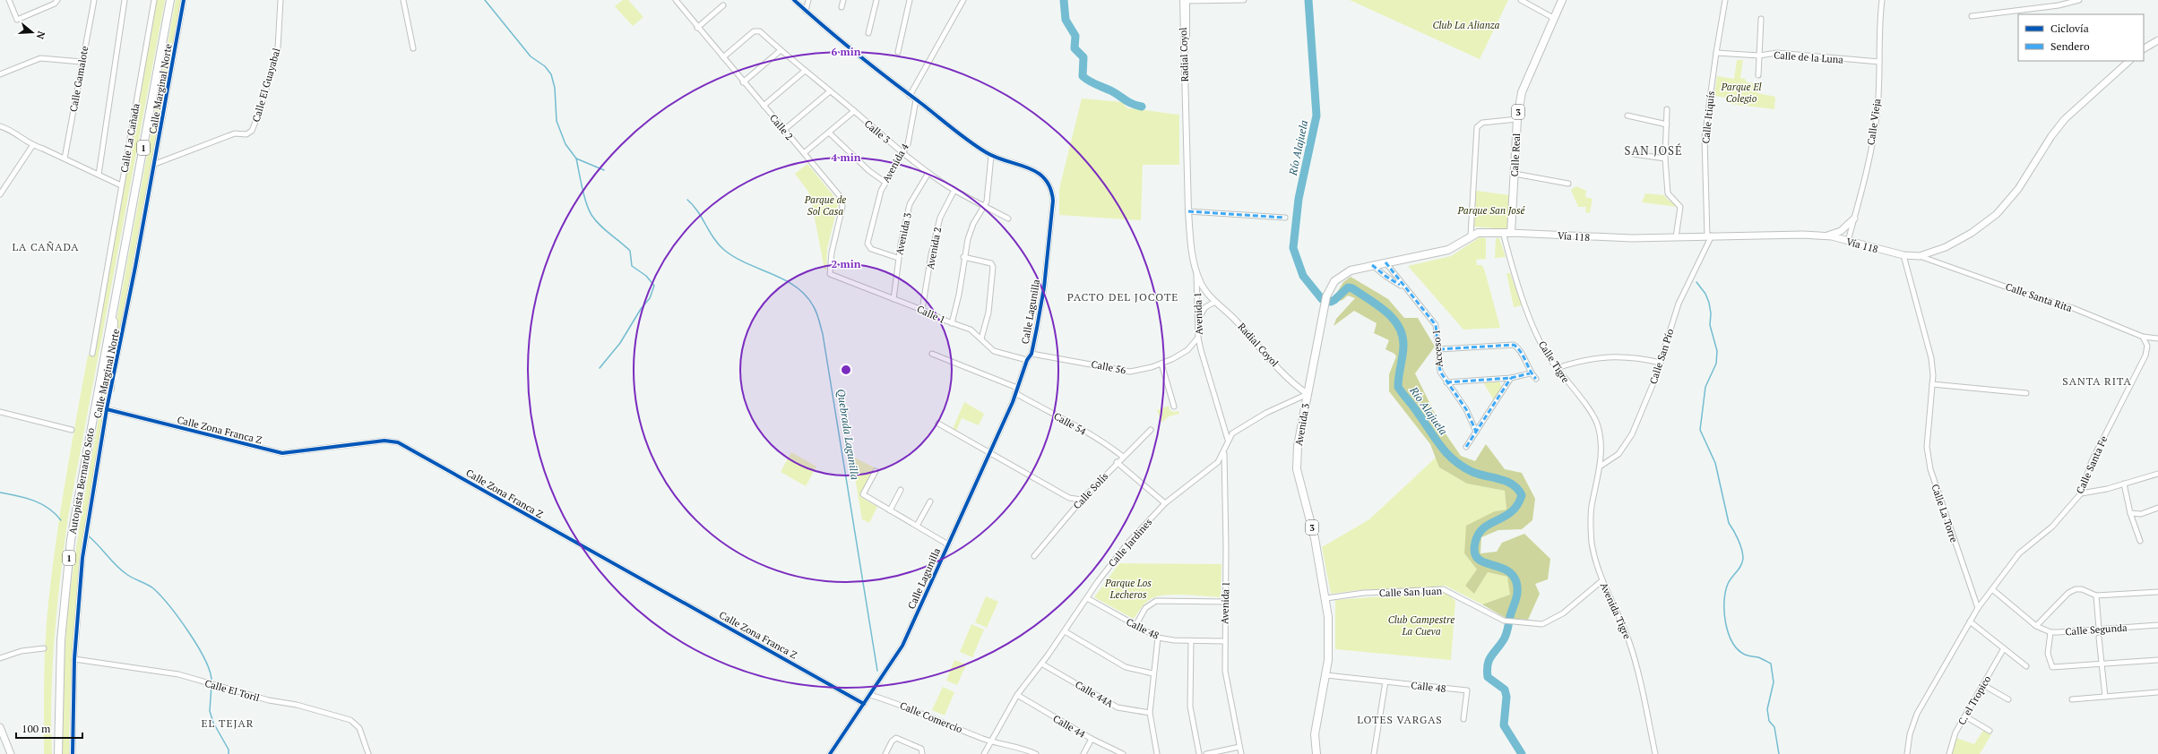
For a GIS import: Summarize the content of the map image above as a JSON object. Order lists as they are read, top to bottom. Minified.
{"streets":{"main road":["3","1","Calle Real","Avenida 3","Vía 118","Autopista Bernardo Soto"],"street":["Radial Coyol","Calle de la Luna","Calle Gamalote","Calle El Guayabal","Calle Marginal Norte","Calle Itiquís","Calle Vieja","Calle 2","Calle 3","Calle La Cañada","Avenida 4","Avenida 2","Calle Santa Rita","Calle Lagunilla","Avenida 1","Calle 1","Acceso 1","Calle San Pío","Calle Tigre","Calle 56","Calle 54","Calle Zona Franca Z","Calle Santa Fe","Calle Solís","Calle La Torre","Calle Jardines","Calle San Juan","Avenida Tigre","Calle 48","Calle Segunda","Calle El Toril","Calle 44A","C. el Tropico","Calle Comercio","Calle 44"]},"crossings":[["Radial Coyol","Avenida 3"],["Radial Coyol","Avenida 1"],["Radial Coyol","Calle Jardines"],["Calle de la Luna","Calle Itiquís"],["Calle de la Luna","Calle Vieja"],["Calle Gamalote","Calle La Cañada"],["Calle El Guayabal","Calle Marginal Norte"],["Calle Marginal Norte","Calle Zona Franca Z"],["Calle Marginal Norte","Calle El Toril"],["Calle Itiquís","Vía 118"],["Calle Itiquís","Calle San Pío"],["Calle Vieja","Vía 118"],["Calle 2","Calle 3"],["Calle 2","Calle 1"],["Calle 3","Avenida 4"],["Calle 3","Avenida 3"],["Calle 3","Avenida 2"],["Calle Real","Avenida 3"],["Calle Real","Vía 118"],["Avenida 4","Avenida 3"],["Avenida 4","Calle Lagunilla"],["Avenida 3","Vía 118"],["Avenida 3","Calle 1"],["Avenida 3","Acceso 1"],["Avenida 3","Calle Tigre"],["Avenida 3","Calle Jardines"],["Avenida 3","Calle San Juan"],["Avenida 3","Calle 48"],["Vía 118","Calle Santa Rita"],["Vía 118","Calle San Pío"],["Vía 118","Calle La Torre"],["Avenida 2","Calle 1"],["Calle Santa Rita","Calle Santa Fe"],["Calle Lagunilla","Calle 1"],["Calle Lagunilla","Calle 56"],["Calle Lagunilla","Calle 54"],["Calle Lagunilla","Calle Zona Franca Z"],["Calle Lagunilla","Calle Comercio"],["Avenida 1","Calle 56"],["Avenida 1","Calle Jardines"],["Avenida 1","Calle 48"],["Calle San Pío","Calle Tigre"],["Calle San Pío","Avenida Tigre"],["Calle Tigre","Avenida Tigre"],["Calle 54","Calle Solís"],["Calle Santa Fe","Calle La Torre"],["Calle Santa Fe","Calle Segunda"],["Calle Jardines","Calle 48"],["Calle Jardines","Calle 44A"],["Calle Jardines","Calle Comercio"],["Calle Jardines","Calle 44"],["Calle San Juan","Avenida Tigre"]],"districts":["SAN JOSÉ","LA CAÑADA","PACTO DEL JOCOTE","SANTA RITA","LOTES VARGAS","EL TEJAR"],"water":["Río Alajuela","Quebrada Lagunilla"],"parks":["Club La Alianza","Parque El Colegio","Parque de Sol Casa","Parque San José","Parque Los Lecheros","Club Campestre La Cueva"],"legend":["Ciclovía","Sendero"],"scale_bar":"100 m","north":"right","rings":["6 min","4 min","2 min"]}
